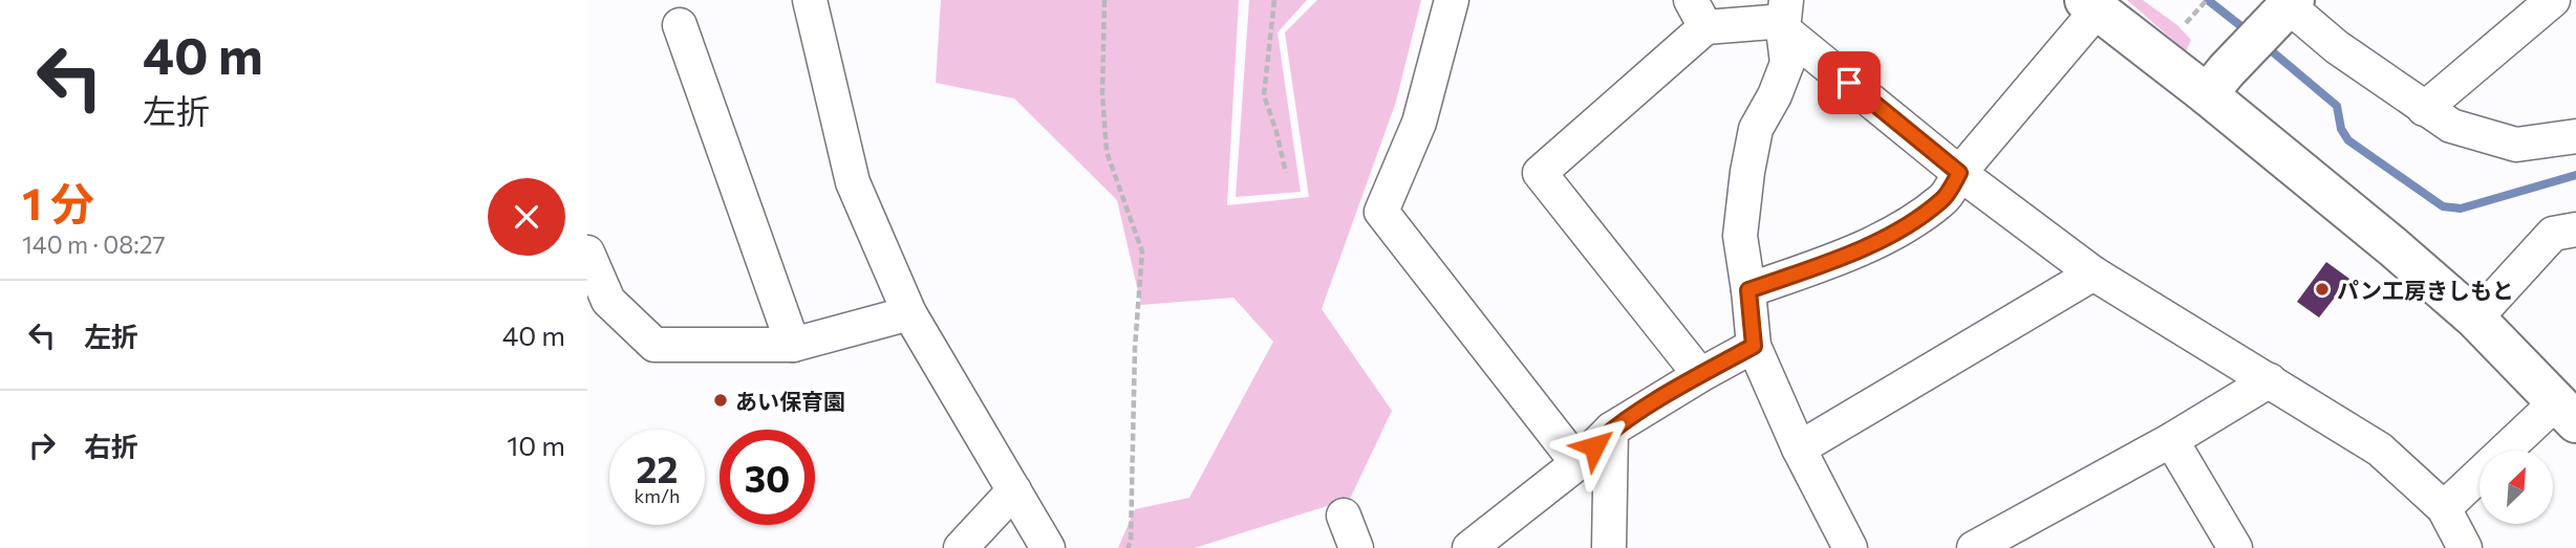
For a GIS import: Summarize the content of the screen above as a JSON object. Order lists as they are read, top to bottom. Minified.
{"places":["パン工房きしもと","あい保育園"],"north":"top right","page":{"turn":["40 m","左折"],"heading":["1 分","140 m · 08:27"],"list":[{"name":"左折","value":"40 m"},{"name":"右折","value":"10 m"}],"speed":"22 km/h","limit":"30"}}
